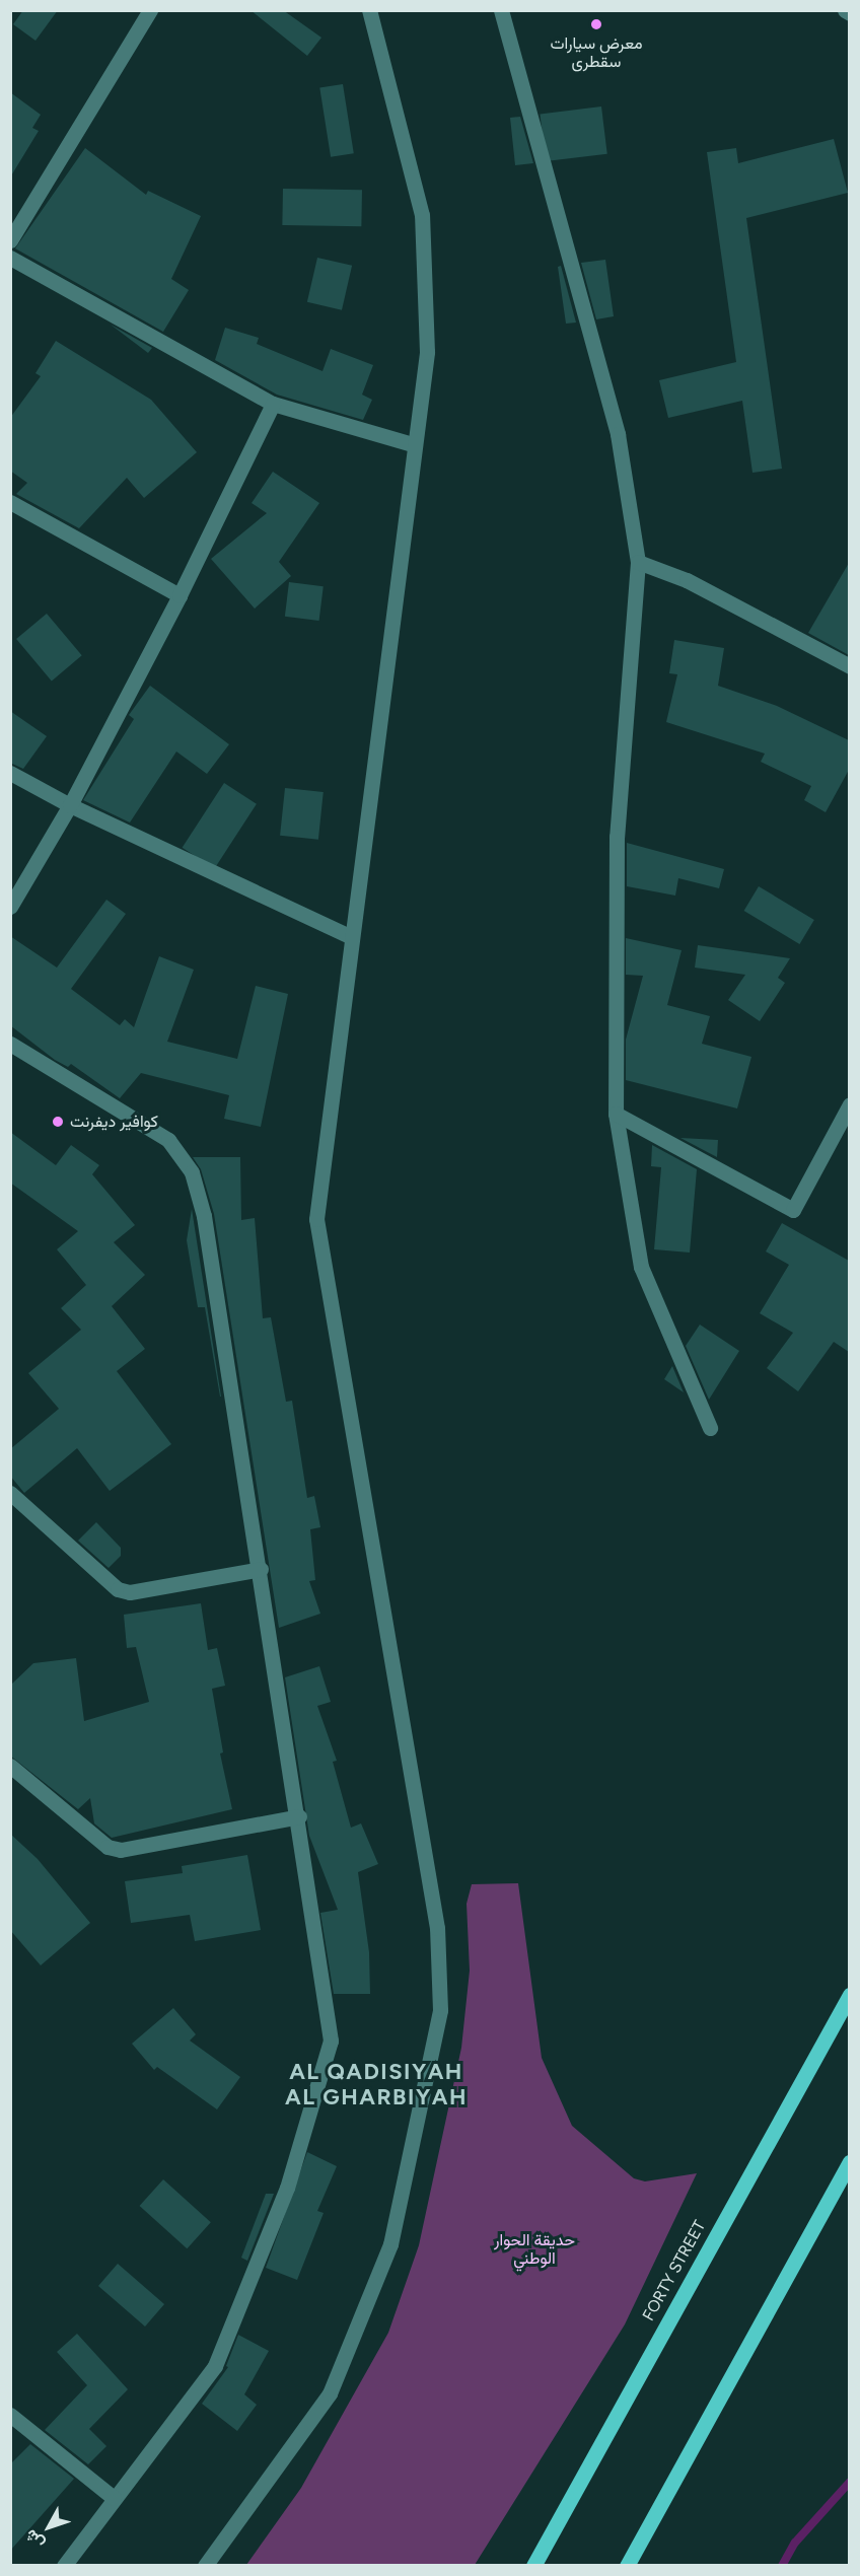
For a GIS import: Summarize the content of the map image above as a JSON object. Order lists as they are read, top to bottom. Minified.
{"streets":{"main road":["FORTY STREET"]},"districts":["AL QADISIYAH AL GHARBIYAH"],"parks":["حديقة الحوار الوطني"],"places":["معرض سيارات سقطرى","كوافير ديفرنت"],"north":"bottom left"}
